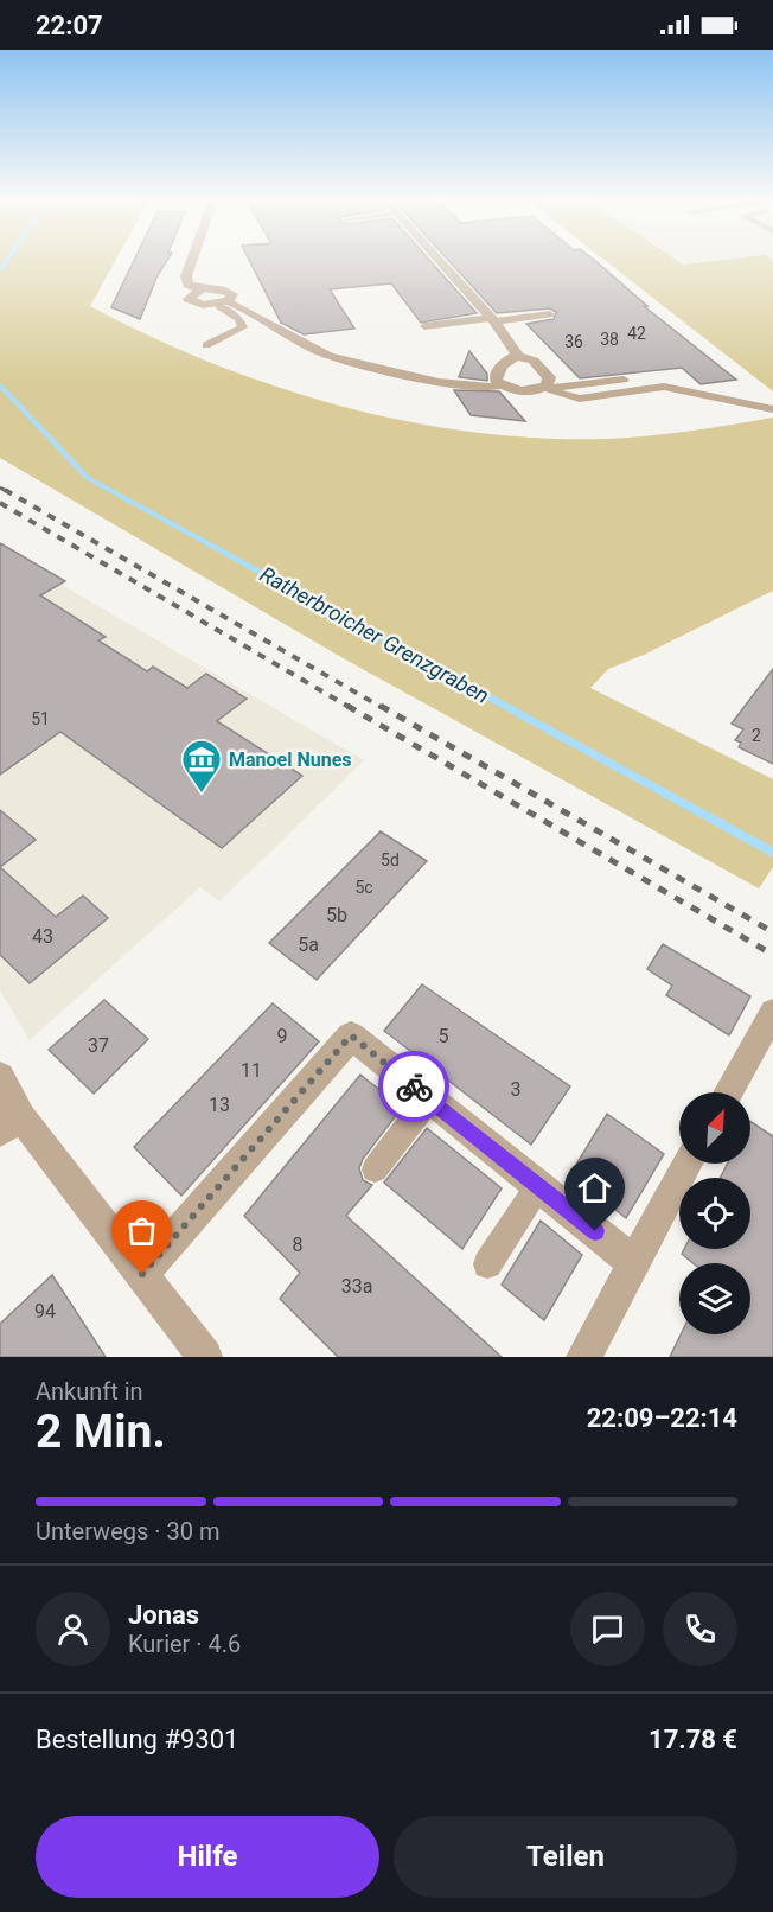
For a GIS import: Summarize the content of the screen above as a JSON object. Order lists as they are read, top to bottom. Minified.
{"water":["Ratherbroicher Grenzgraben"],"places":{"museum":["Manoel Nunes"]},"house_numbers":["42","38","36","51","2","5d","5c","5b","43","5a","9","5","37","11","3","13","8","33a","94"],"north":"top right","page":{"status":"22:07","heading":["2 Min.","Ankunft in","22:09–22:14"],"panel":["Jonas","Kurier · 4.6","Bestellung #9301","17.78 €"],"bar":"Unterwegs · 30 m","buttons":["Hilfe","Teilen"]}}
